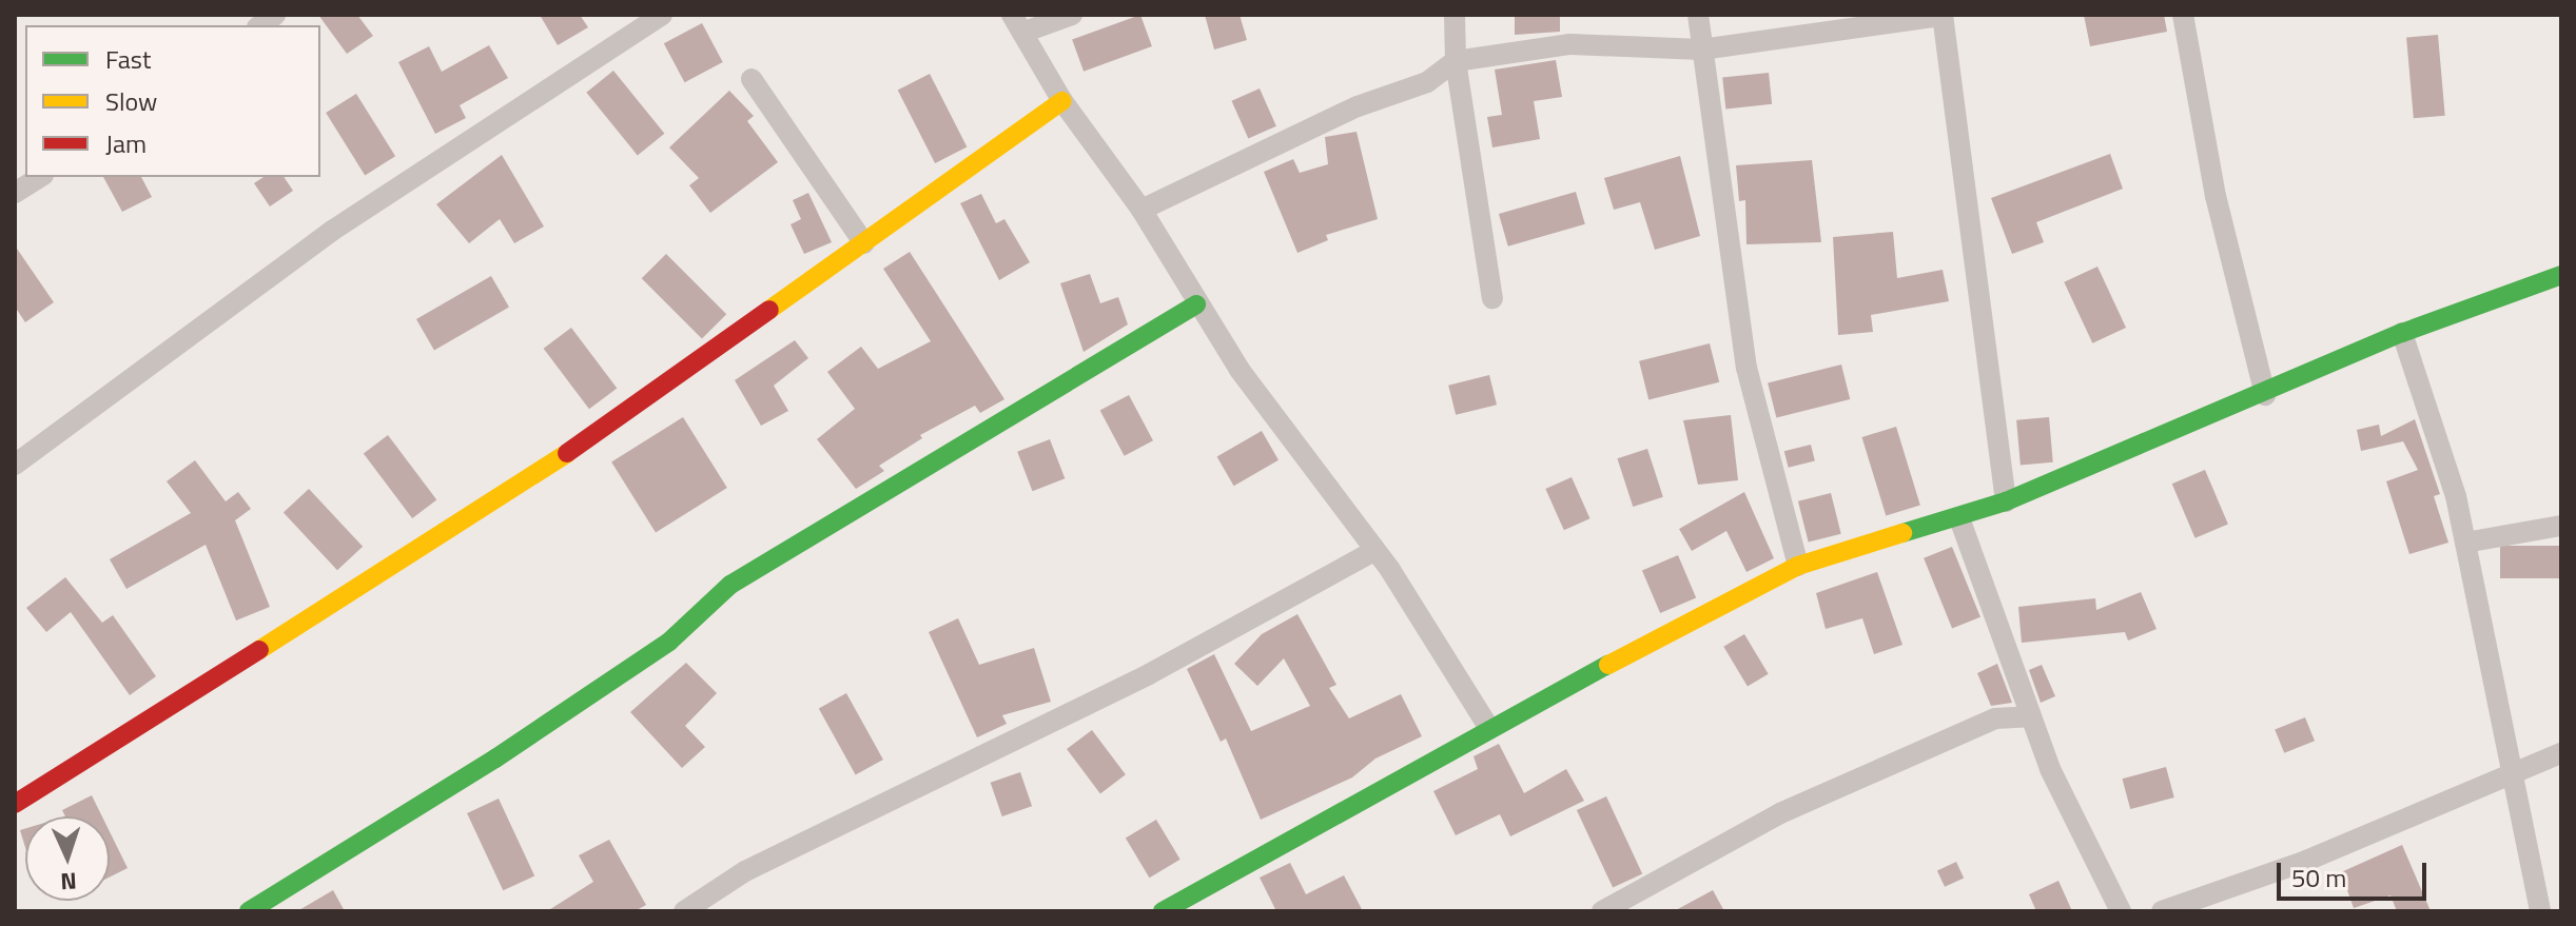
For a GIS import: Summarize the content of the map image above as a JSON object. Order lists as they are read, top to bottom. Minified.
{"legend":["Fast","Slow","Jam"],"scale_bar":"50 m","north":"bottom"}
